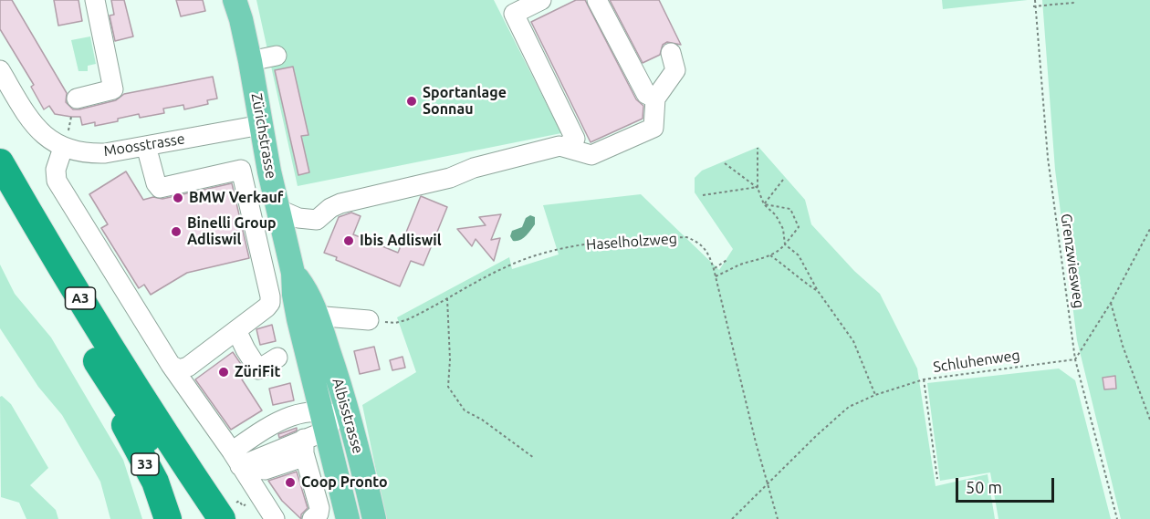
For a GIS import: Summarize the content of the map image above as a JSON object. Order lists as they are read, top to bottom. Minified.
{"streets":{"highway":["A3","33"],"main road":["Zürichstrasse","Albisstrasse"],"street":["Moosstrasse"],"path":["Haselholzweg","Grenzwiesweg","Schluhenweg"]},"crossings":[["Zürichstrasse","Moosstrasse"],["Zürichstrasse","Albisstrasse"],["Haselholzweg","Schluhenweg"],["Grenzwiesweg","Schluhenweg"],["A3","33"]],"places":["Sportanlage Sonnau","BMW Verkauf","Binelli Group Adliswil","Ibis Adliswil","ZüriFit","Coop Pronto"],"scale_bar":"50 m"}
